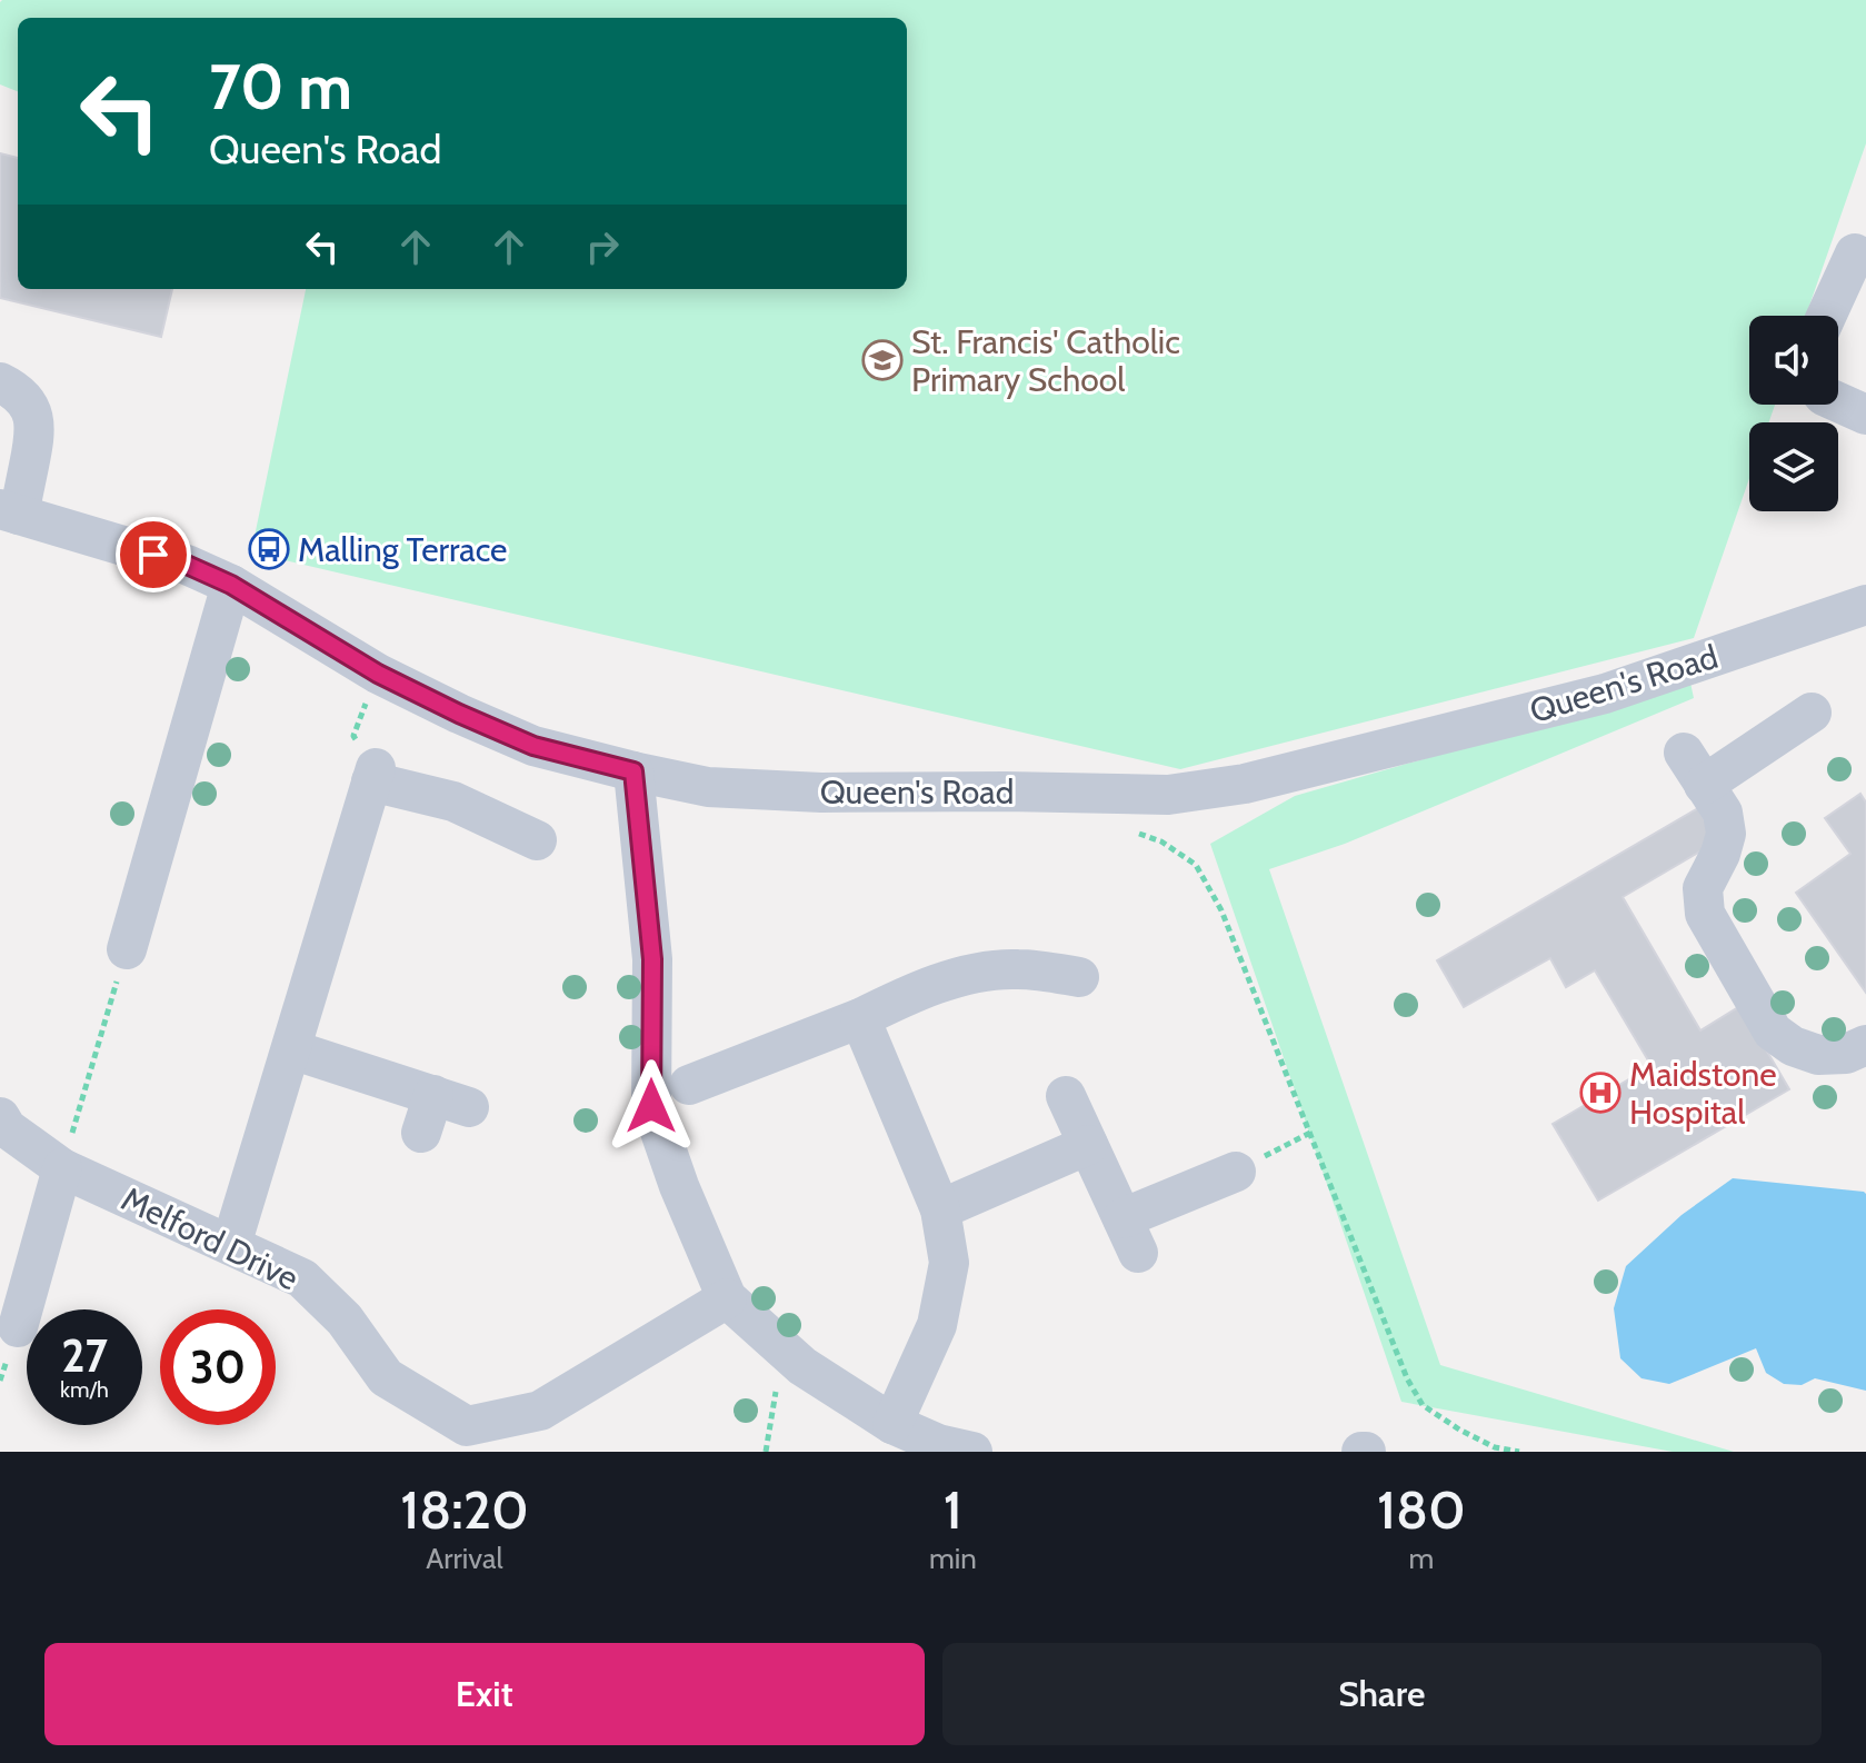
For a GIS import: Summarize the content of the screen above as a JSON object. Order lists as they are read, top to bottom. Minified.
{"streets":{"street":["Queen's Road","Melford Drive"]},"places":{"school or university":["St. Francis' Catholic Primary School"],"bus stop":["Malling Terrace"],"hospital":["Maidstone Hospital"]},"page":{"turn":["70 m","Queen's Road"],"speed":"27 km/h","limit":"30","eta":["18:20","Arrival","1","min","180","m"],"buttons":["Exit","Share"]}}
